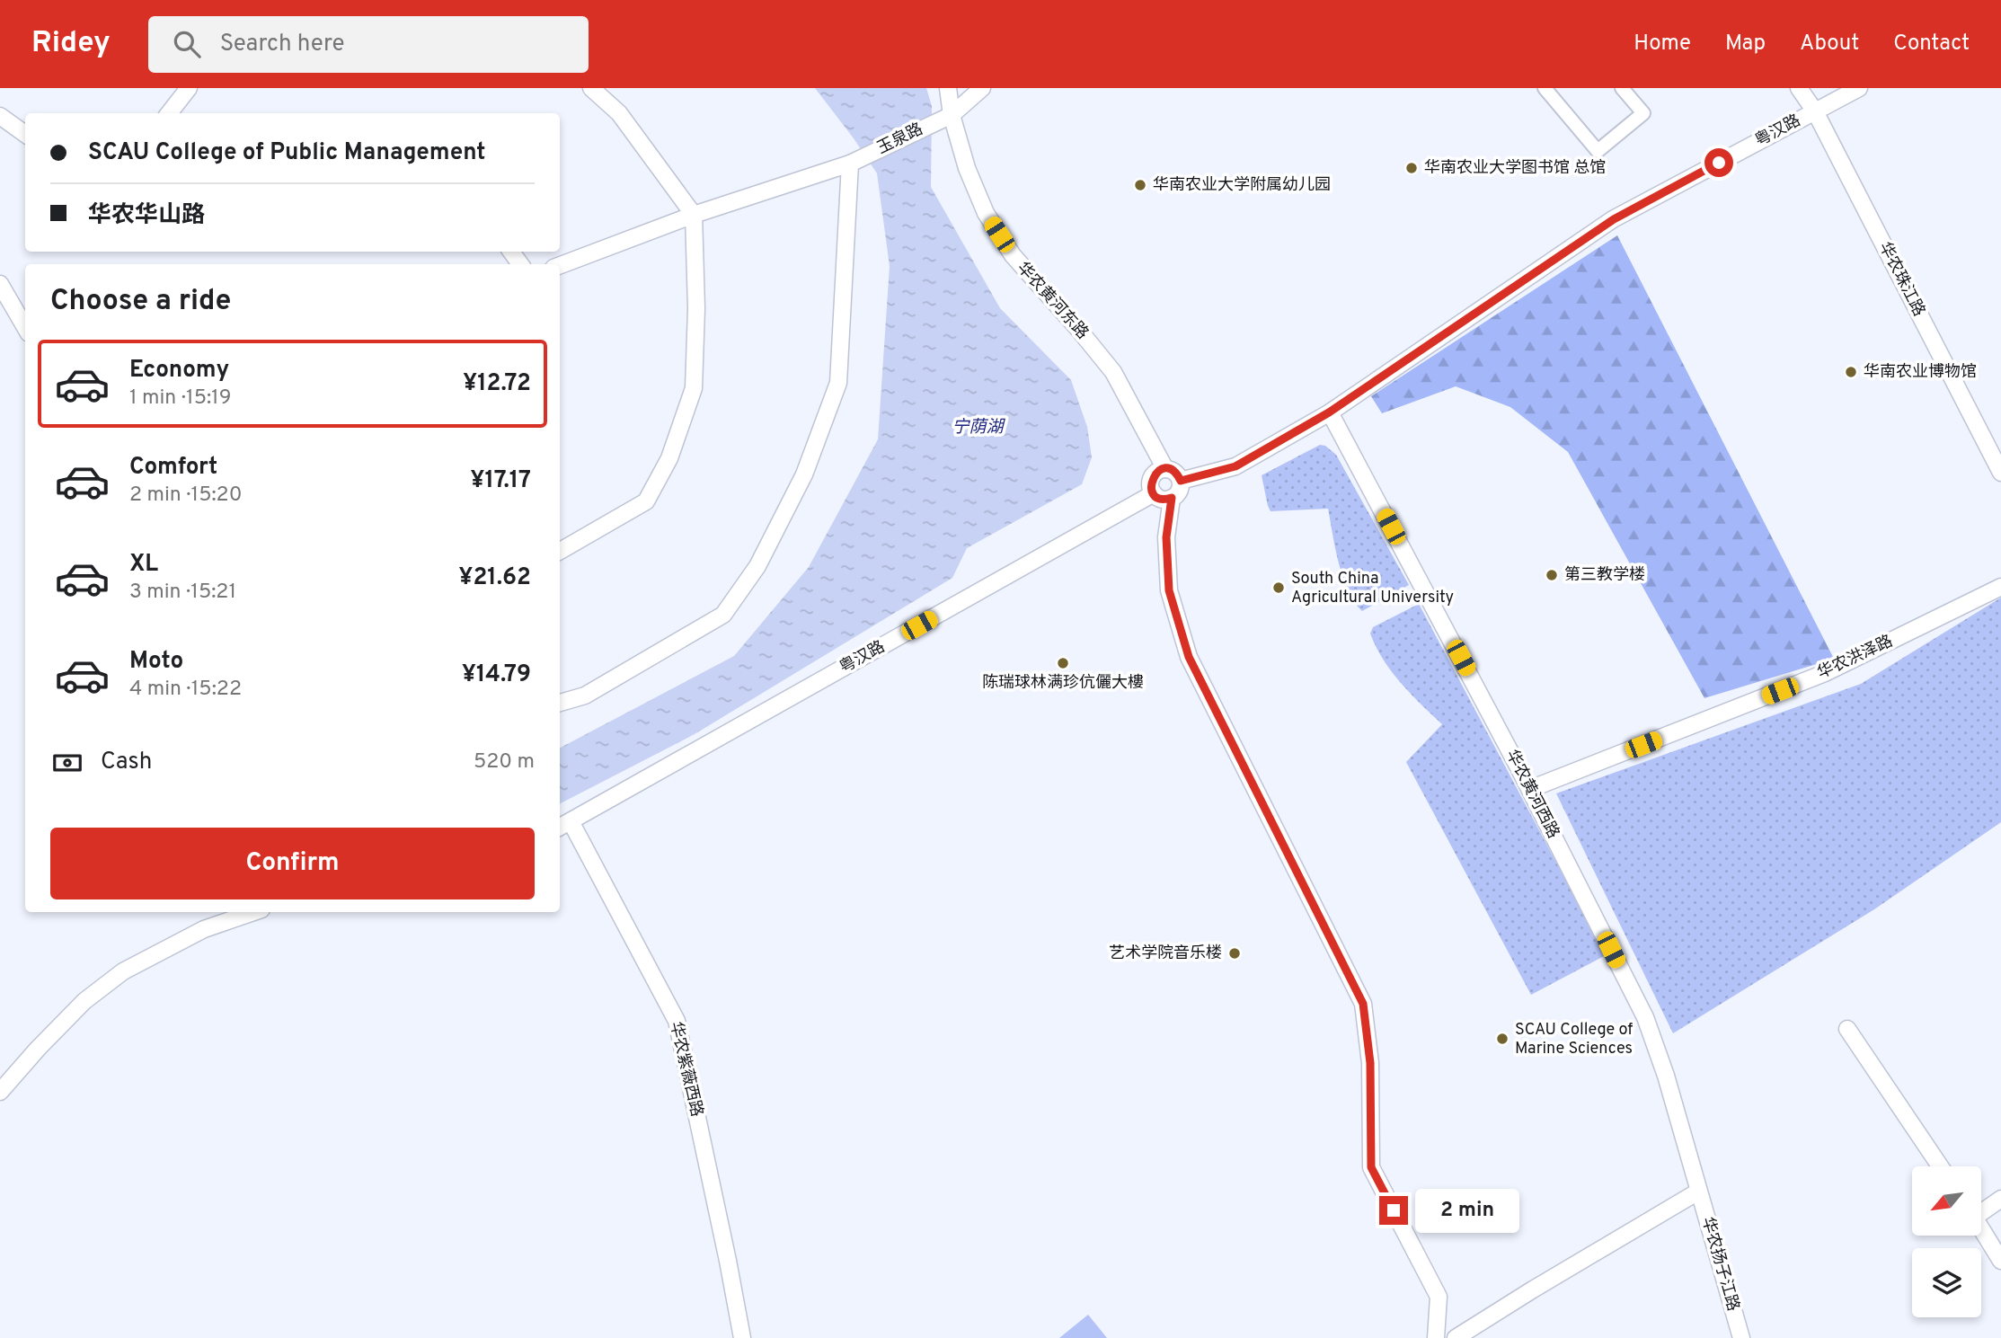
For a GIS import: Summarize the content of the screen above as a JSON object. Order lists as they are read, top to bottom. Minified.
{"streets":{"street":["粤汉路","玉泉路","华农珠江路","华农黄河东路","华农洪泽路","华农黄河西路","华农紫薇西路","华农扬子江路"]},"crossings":[["粤汉路","华农珠江路"],["粤汉路","华农黄河东路"],["粤汉路","华农黄河西路"],["粤汉路","华农紫薇西路"],["玉泉路","华农黄河东路"],["华农洪泽路","华农黄河西路"],["华农黄河西路","华农扬子江路"]],"water":["宁荫湖"],"places":["华南农业大学图书馆 总馆","华南农业大学附属幼儿园","华南农业博物馆","第三教学楼","South China Agricultural University","陈瑞球林满珍伉儷大樓","艺术学院音乐楼","SCAU College of Marine Sciences"],"north":"bottom left","page":{"header":"Ridey","search":"Search here","nav":["Home","Map","About","Contact"],"banner":["SCAU College of Public Management","华农华山路"],"heading":"Choose a ride","list":[{"name":"Economy","note":"1 min · 15:19","value":"¥12.72"},{"name":"Comfort","note":"2 min · 15:20","value":"¥17.17"},{"name":"XL","note":"3 min · 15:21","value":"¥21.62"},{"name":"Moto","note":"4 min · 15:22","value":"¥14.79"}],"pay":["Cash","520 m"],"buttons":"Confirm","bubble":"2 min"}}
